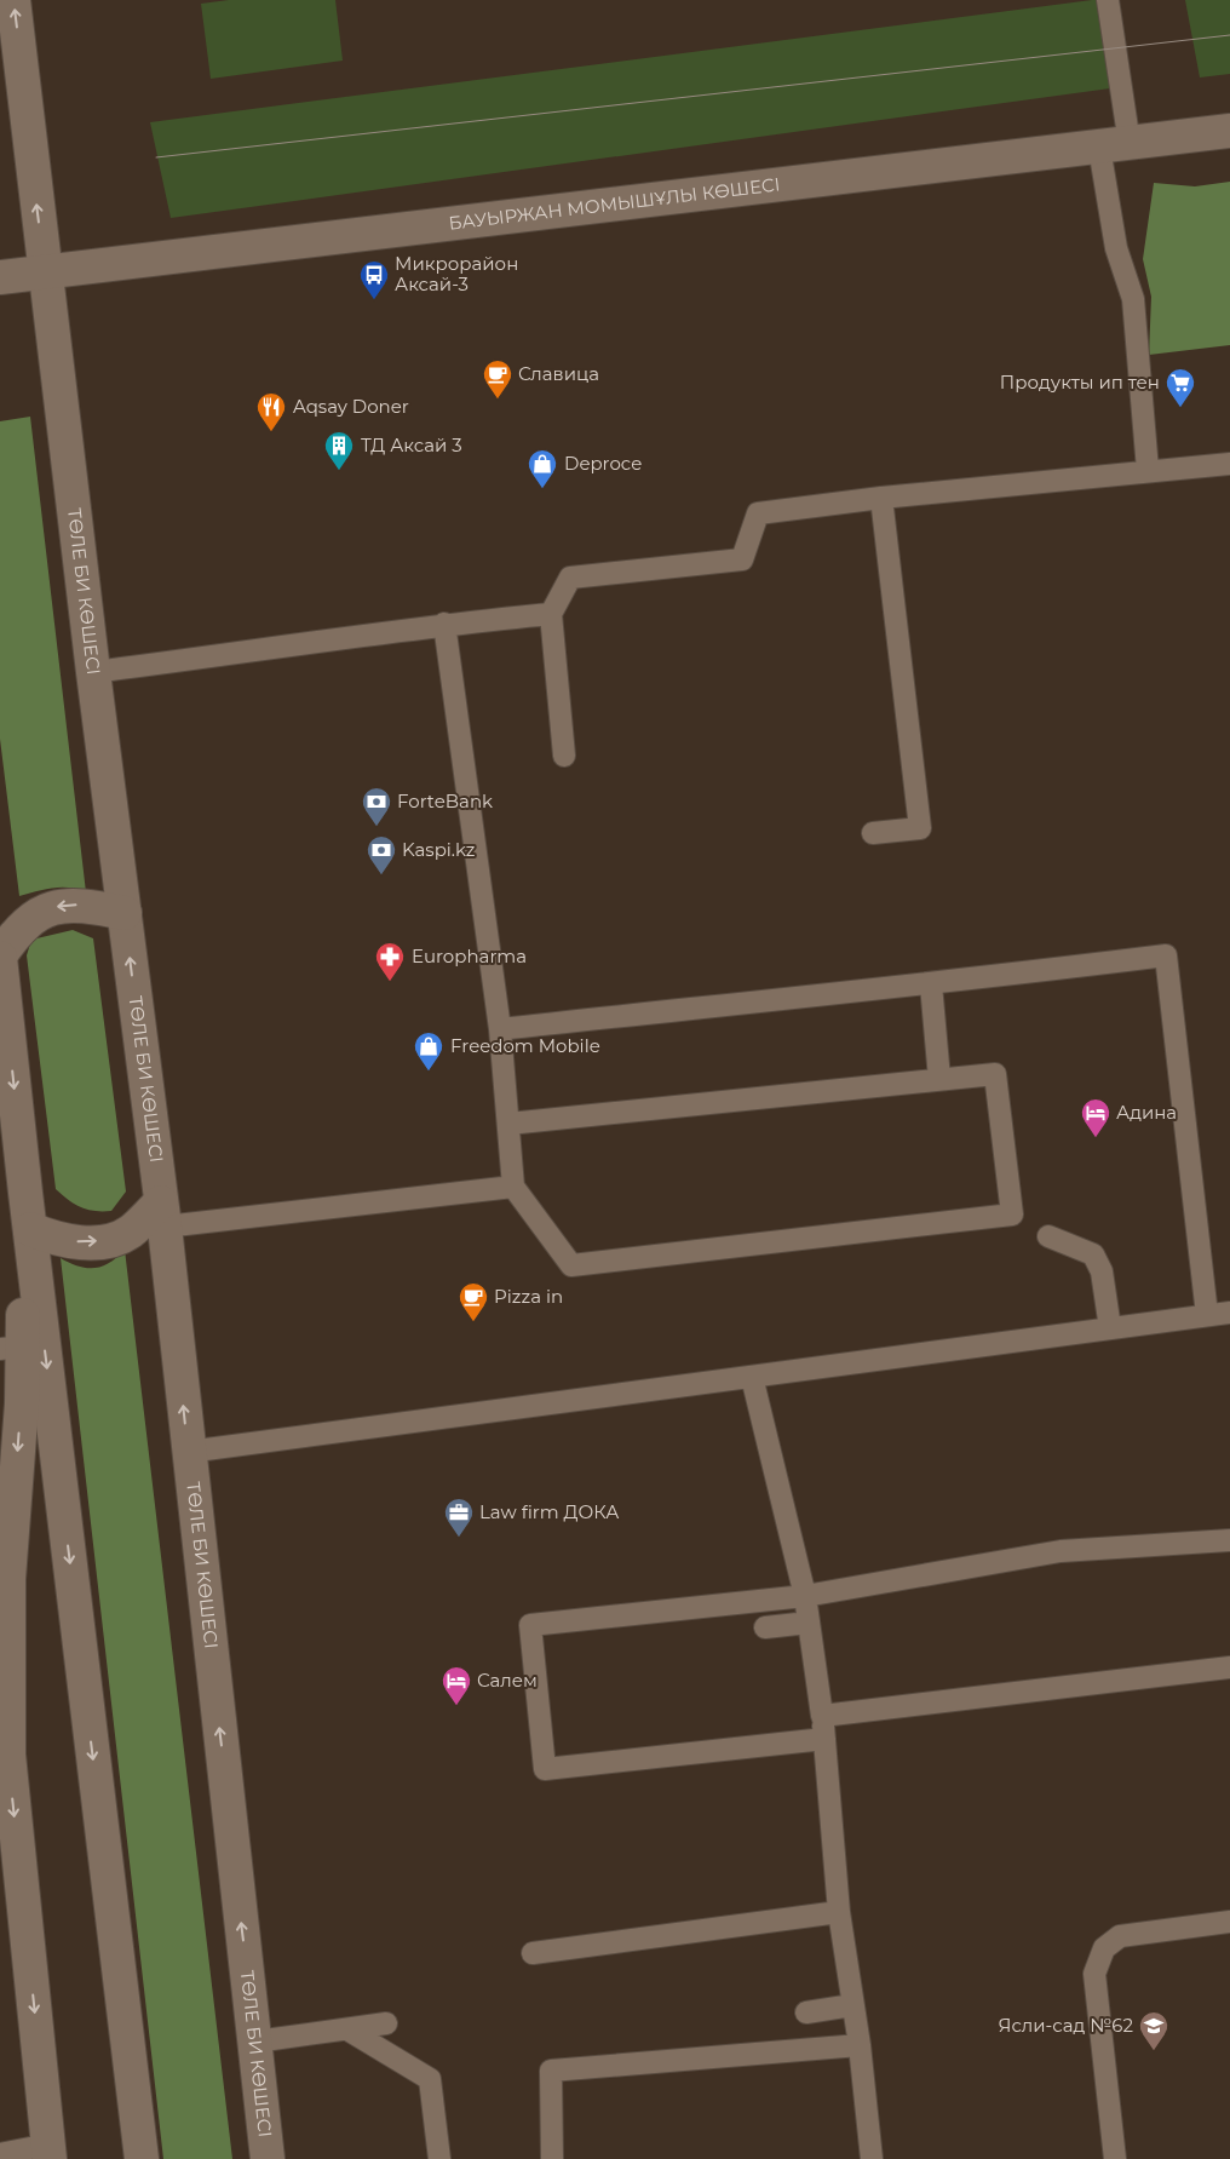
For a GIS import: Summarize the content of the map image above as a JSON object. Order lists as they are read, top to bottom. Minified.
{"streets":{"main road":["БАУЫРЖАН МОМЫШҰЛЫ КӨШЕСІ","ТӨЛЕ БИ КӨШЕСІ"]},"crossings":[["БАУЫРЖАН МОМЫШҰЛЫ КӨШЕСІ","ТӨЛЕ БИ КӨШЕСІ"]],"places":{"bus stop":["Микрорайон Аксай-3"],"cafe":["Славица","Pizza in"],"supermarket":["Продукты ип тен"],"restaurant":["Aqsay Doner"],"building":["ТД Аксай 3"],"shop":["Deproce","Freedom Mobile"],"bank":["ForteBank","Kaspi.kz"],"pharmacy":["Europharma"],"hotel":["Адина","Салем"],"office":["Law firm ДОКА"],"school or university":["Ясли-сад №62"]}}
